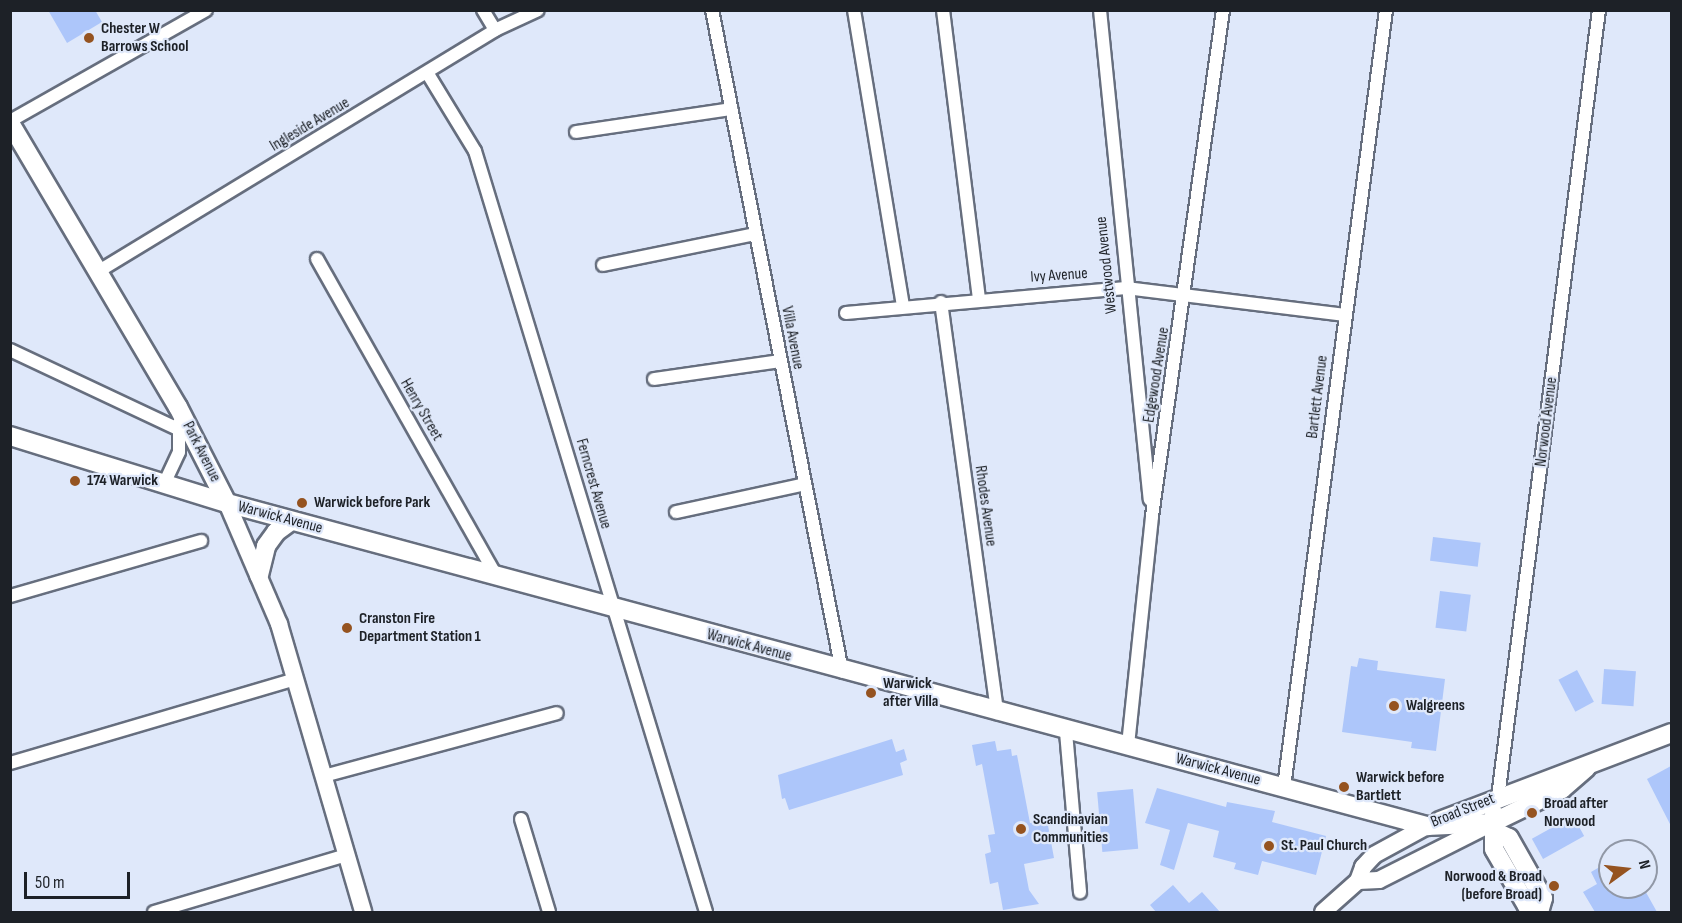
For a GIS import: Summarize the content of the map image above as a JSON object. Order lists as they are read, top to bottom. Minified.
{"streets":{"main road":["Norwood Avenue","Park Avenue","Warwick Avenue","Broad Street"],"street":["Ingleside Avenue","Westwood Avenue","Ivy Avenue","Villa Avenue","Edgewood Avenue","Bartlett Avenue","Henry Street","Ferncrest Avenue","Rhodes Avenue"]},"crossings":[["Ingleside Avenue","Park Avenue"],["Ingleside Avenue","Ferncrest Avenue"],["Westwood Avenue","Ivy Avenue"],["Westwood Avenue","Edgewood Avenue"],["Ivy Avenue","Edgewood Avenue"],["Ivy Avenue","Bartlett Avenue"],["Ivy Avenue","Rhodes Avenue"],["Villa Avenue","Warwick Avenue"],["Edgewood Avenue","Warwick Avenue"],["Bartlett Avenue","Warwick Avenue"],["Henry Street","Warwick Avenue"],["Norwood Avenue","Warwick Avenue"],["Norwood Avenue","Broad Street"],["Park Avenue","Warwick Avenue"],["Ferncrest Avenue","Warwick Avenue"],["Rhodes Avenue","Warwick Avenue"],["Warwick Avenue","Broad Street"]],"places":["Chester W Barrows School","174 Warwick","Warwick before Park","Cranston Fire Department Station 1","Warwick after Villa","Walgreens","Warwick before Bartlett","Broad after Norwood","Scandinavian Communities","St. Paul Church","Norwood & Broad (before Broad)"],"scale_bar":"50 m","north":"right"}
